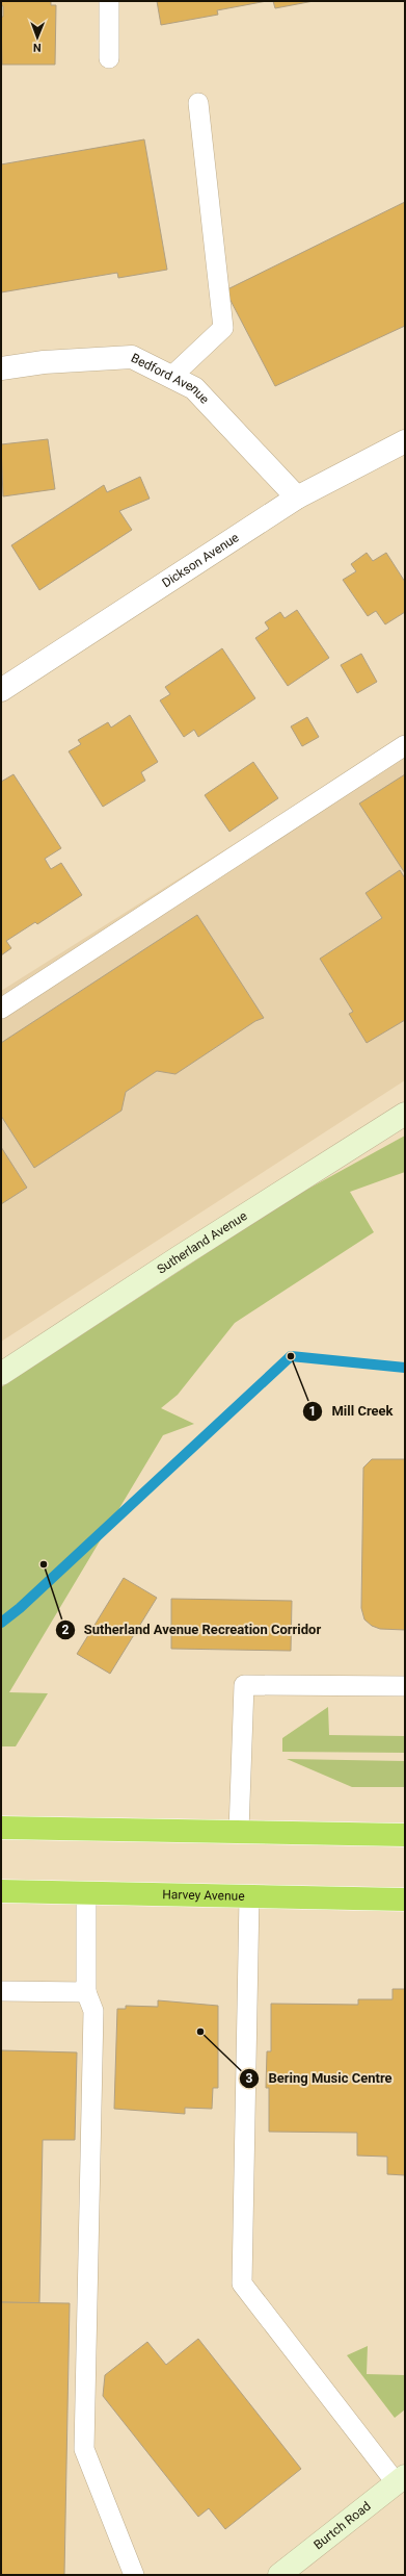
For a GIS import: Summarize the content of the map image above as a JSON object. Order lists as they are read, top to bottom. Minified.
{"streets":{"highway":["Harvey Avenue"],"street":["Bedford Avenue","Dickson Avenue","Sutherland Avenue","Burtch Road"]},"crossings":[["Bedford Avenue","Dickson Avenue"]],"places":["Mill Creek","Sutherland Avenue Recreation Corridor","Bering Music Centre"],"north":"bottom"}
